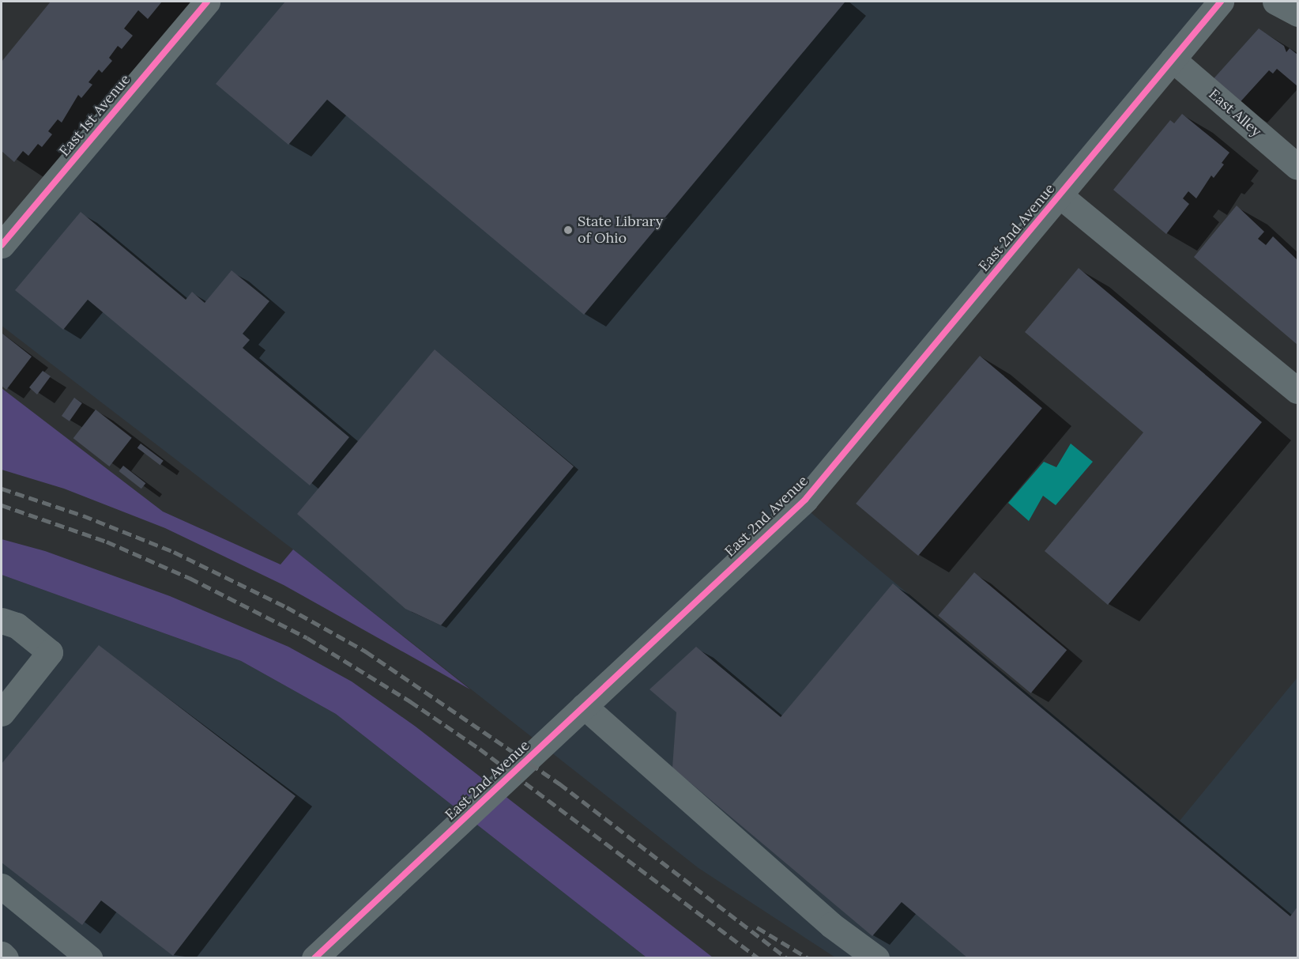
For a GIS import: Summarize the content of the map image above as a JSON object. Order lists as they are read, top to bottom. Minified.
{"streets":{"street":["East Alley","East 1st Avenue","East 2nd Avenue"]},"crossings":[["East Alley","East 2nd Avenue"]],"places":["State Library of Ohio"]}
